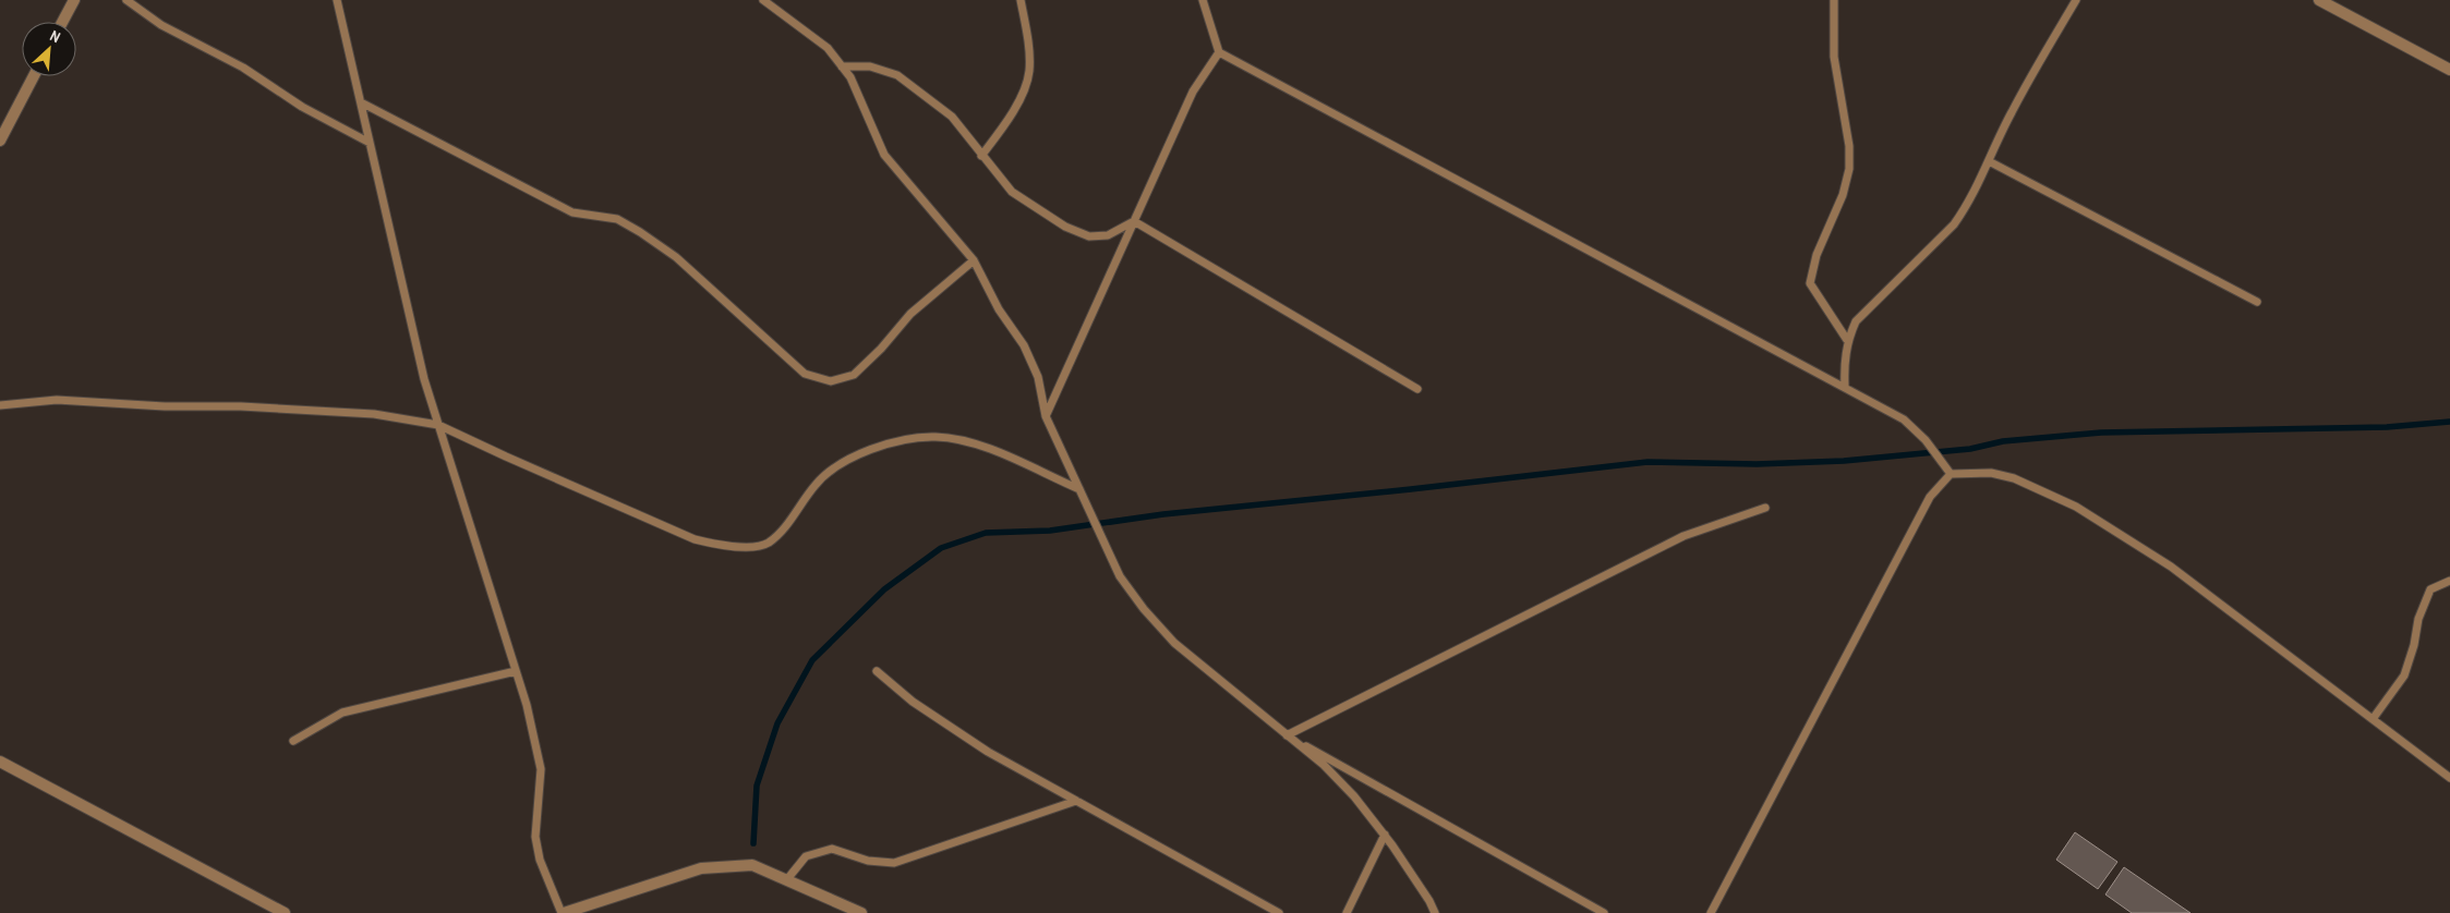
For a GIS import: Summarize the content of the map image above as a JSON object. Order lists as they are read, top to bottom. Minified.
{"north":"top right"}
